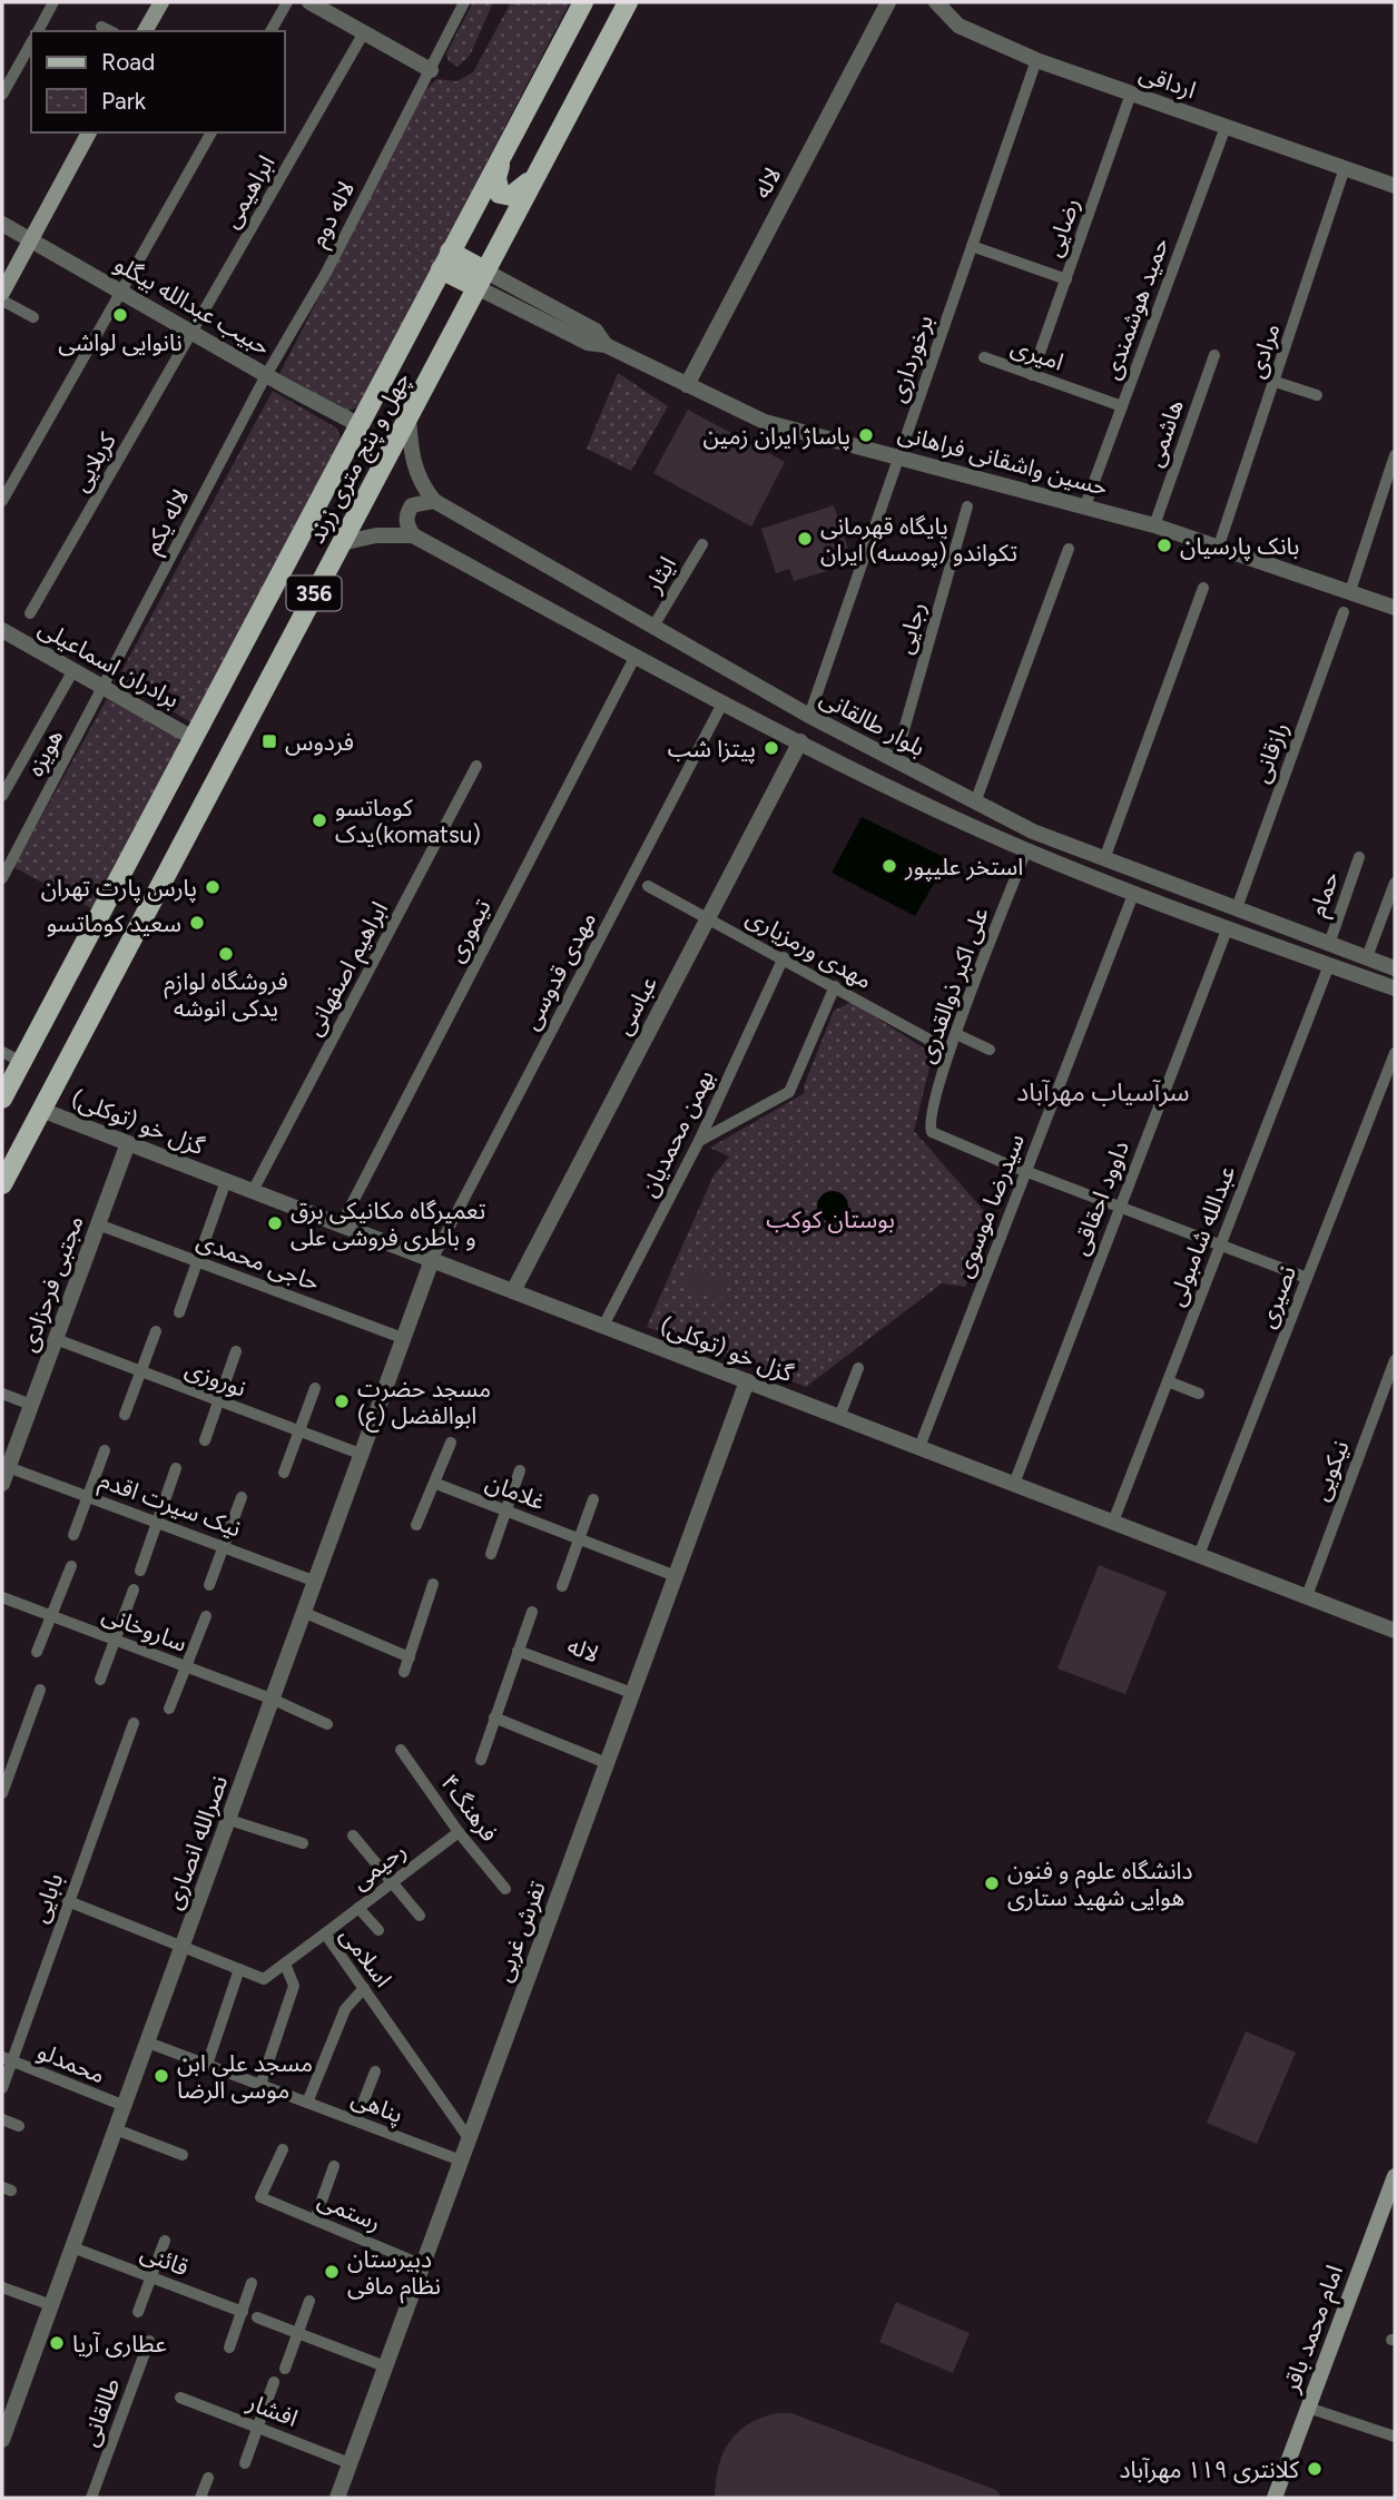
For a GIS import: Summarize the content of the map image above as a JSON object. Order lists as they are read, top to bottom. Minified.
{"streets":{"main road":["چهل و پنج متری زرند","356","امام محمد باقر"],"street":["ارداقی","لاله","ابراهیمی","لاله دوم","رضایی","حبیب عبدالله بیگلو","حمید هوشمندی","مرادی","امیری","برخورداری","هاشمی","حسین واشقانی فراهانی","کربلایی","لاله یکم","ایثار","رجایی","برادران اسماعیلی","بلوار طالقانی","هویزه","رازقانی","حمام","تیموری","مهدی ورمزیاری","ابراهیم اصفهانی","مهدی قدوسی","علی اکبر ذوالقدری","عباسی","گزل خو (توکلی)","بهمن محمدیان","داوود احقاقی","سیدرضا موسوی","عبدالله شامبولی","حاجی محمدی","مجتبی فرحزادی","نصیری","نوروزی","نیکویی","غلامان","نیک سیرت اقدم","ساروخانی","فرهنگ۴","نصرالله انصاری","رحیمی","بابایی","تفرش غربی","اسلامی","محمدلو","پناهی","رستمی","قائنی","افشار","طالقانی"]},"crossings":[["ارداقی","رضایی"],["ارداقی","حمید هوشمندی"],["ارداقی","مرادی"],["ارداقی","برخورداری"],["لاله","حسین واشقانی فراهانی"],["لاله","تفرش غربی"],["ابراهیمی","حبیب عبدالله بیگلو"],["ابراهیمی","کربلایی"],["لاله دوم","حبیب عبدالله بیگلو"],["لاله دوم","لاله یکم"],["رضایی","امیری"],["حبیب عبدالله بیگلو","چهل و پنج متری زرند"],["حبیب عبدالله بیگلو","کربلایی"],["حبیب عبدالله بیگلو","لاله یکم"],["حمید هوشمندی","امیری"],["حمید هوشمندی","حسین واشقانی فراهانی"],["مرادی","حسین واشقانی فراهانی"],["برخورداری","حسین واشقانی فراهانی"],["برخورداری","بلوار طالقانی"],["هاشمی","حسین واشقانی فراهانی"],["چهل و پنج متری زرند","حسین واشقانی فراهانی"],["چهل و پنج متری زرند","برادران اسماعیلی"],["چهل و پنج متری زرند","بلوار طالقانی"],["چهل و پنج متری زرند","گزل خو (توکلی)"],["لاله یکم","برادران اسماعیلی"],["لاله یکم","هویزه"],["ایثار","بلوار طالقانی"],["رجایی","بلوار طالقانی"],["برادران اسماعیلی","هویزه"],["بلوار طالقانی","رازقانی"],["بلوار طالقانی","حمام"],["بلوار طالقانی","تیموری"],["بلوار طالقانی","مهدی قدوسی"],["بلوار طالقانی","علی اکبر ذوالقدری"],["بلوار طالقانی","عباسی"],["بلوار طالقانی","داوود احقاقی"],["بلوار طالقانی","سیدرضا موسوی"],["بلوار طالقانی","عبدالله شامبولی"],["تیموری","گزل خو (توکلی)"],["مهدی ورمزیاری","علی اکبر ذوالقدری"],["مهدی ورمزیاری","عباسی"],["مهدی ورمزیاری","بهمن محمدیان"],["ابراهیم اصفهانی","گزل خو (توکلی)"],["مهدی قدوسی","گزل خو (توکلی)"],["مهدی قدوسی","نصرالله انصاری"],["علی اکبر ذوالقدری","سیدرضا موسوی"],["عباسی","گزل خو (توکلی)"],["گزل خو (توکلی)","بهمن محمدیان"],["گزل خو (توکلی)","داوود احقاقی"],["گزل خو (توکلی)","سیدرضا موسوی"],["گزل خو (توکلی)","عبدالله شامبولی"],["گزل خو (توکلی)","مجتبی فرحزادی"],["گزل خو (توکلی)","نصیری"],["گزل خو (توکلی)","نیکویی"],["گزل خو (توکلی)","نصرالله انصاری"],["گزل خو (توکلی)","تفرش غربی"],["حاجی محمدی","مجتبی فرحزادی"],["حاجی محمدی","نصرالله انصاری"],["مجتبی فرحزادی","نوروزی"],["مجتبی فرحزادی","نیک سیرت اقدم"],["نوروزی","نصرالله انصاری"],["غلامان","تفرش غربی"],["نیک سیرت اقدم","نصرالله انصاری"],["ساروخانی","نصرالله انصاری"],["فرهنگ۴","رحیمی"],["نصرالله انصاری","اسلامی"],["نصرالله انصاری","محمدلو"],["نصرالله انصاری","پناهی"],["نصرالله انصاری","قائنی"],["رحیمی","اسلامی"],["بابایی","اسلامی"],["بابایی","محمدلو"],["تفرش غربی","اسلامی"],["تفرش غربی","پناهی"],["تفرش غربی","رستمی"],["تفرش غربی","افشار"]],"districts":["سرآسیاب مهرآباد"],"parks":["بوستان کوکب"],"places":{"other":["نانوایی لواشی","پاساژ ایران زمین","پایگاه قهرمانی تکواندو (پومسه) ایران","بانک پارسیان","پیتزا شب","کوماتسو یدک(komatsu)","استخر علیپور","پارس پارت تهران","سعید کوماتسو","فروشگاه لوازم یدکی انوشه","تعمیرگاه مکانیکی برق و باطری فروشی علی","مسجد حضرت ابوالفضل (ع)","دانشگاه علوم و فنون هوایی شهید ستاری","مسجد علی ابن موسی الرضا","دبیرستان نظام مافی","عطاری آریا","کلانتری ۱۱۹ مهرآباد"],"transit":["فردوس"]},"legend":["Road","Park"]}
